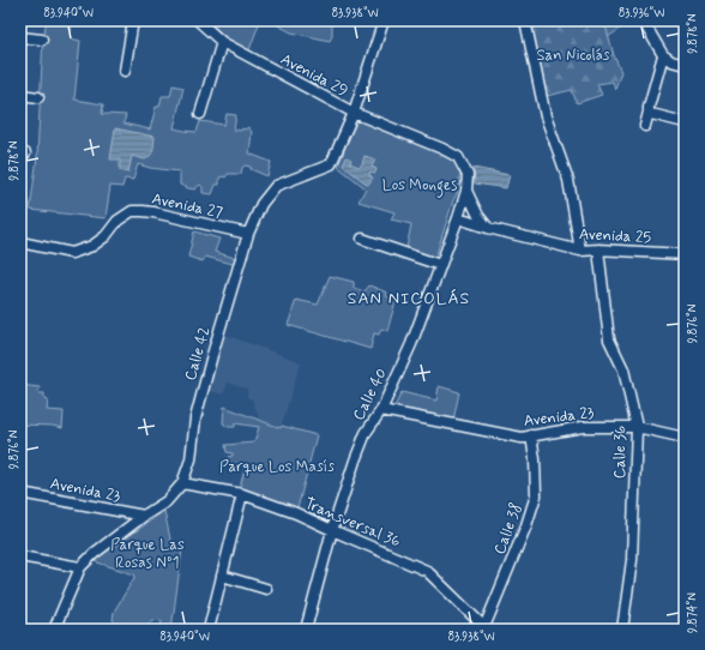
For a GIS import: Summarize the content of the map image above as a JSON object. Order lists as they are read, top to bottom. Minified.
{"streets":{"street":["Avenida 29","Avenida 27","Avenida 25","Calle 42","Calle 40","Avenida 23","Calle 36","Transversal 36","Calle 38"]},"crossings":[["Avenida 29","Calle 42"],["Avenida 29","Calle 40"],["Avenida 27","Calle 42"],["Avenida 25","Calle 40"],["Avenida 25","Calle 36"],["Calle 42","Transversal 36"],["Calle 40","Avenida 23"],["Calle 40","Transversal 36"],["Avenida 23","Calle 36"],["Avenida 23","Calle 38"],["Transversal 36","Calle 38"]],"districts":["SAN NICOLÁS"],"parks":["San Nicolás","Los Monges","Parque Los Masís","Parque Las Rosas Nº1"],"coordinates":["83.940°W","83.938°W","83.936°W","9.878°N","9.876°N","9.874°N"]}
